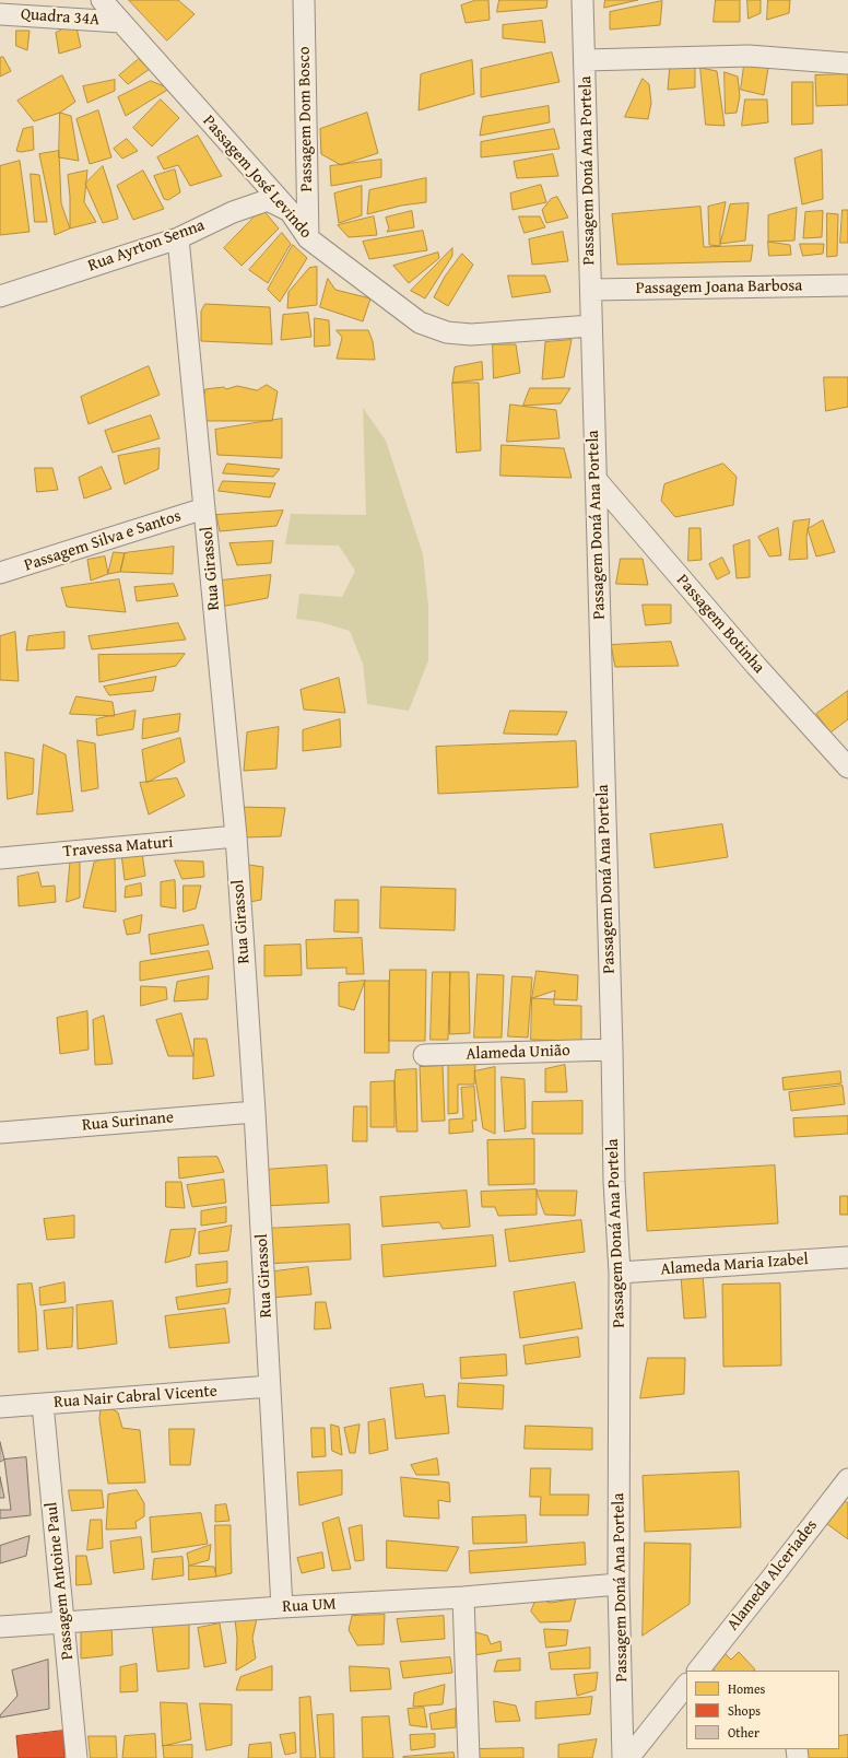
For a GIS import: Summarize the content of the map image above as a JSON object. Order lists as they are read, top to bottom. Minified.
{"streets":{"street":["Quadra 34A","Passagem Dom Bosco","Passagem Doná Ana Portela","Passagem José Levindo","Rua Ayrton Senna","Passagem Joana Barbosa","Passagem Silva e Santos","Rua Girassol","Passagem Botinha","Travessa Maturi","Alameda União","Rua Surinane","Alameda Maria Izabel","Rua Nair Cabral Vicente","Alameda Alceriades","Passagem Antoine Paul","Rua UM"]},"crossings":[["Quadra 34A","Passagem José Levindo"],["Passagem Dom Bosco","Passagem José Levindo"],["Passagem Doná Ana Portela","Passagem José Levindo"],["Passagem Doná Ana Portela","Passagem Joana Barbosa"],["Passagem Doná Ana Portela","Passagem Botinha"],["Passagem Doná Ana Portela","Alameda União"],["Passagem Doná Ana Portela","Alameda Maria Izabel"],["Passagem Doná Ana Portela","Rua UM"],["Passagem José Levindo","Rua Ayrton Senna"],["Rua Ayrton Senna","Rua Girassol"],["Passagem Silva e Santos","Rua Girassol"],["Rua Girassol","Travessa Maturi"],["Rua Girassol","Rua Surinane"],["Rua Girassol","Rua Nair Cabral Vicente"],["Rua Girassol","Rua UM"],["Rua Nair Cabral Vicente","Passagem Antoine Paul"],["Passagem Antoine Paul","Rua UM"]],"legend":["Homes","Shops","Other"]}
